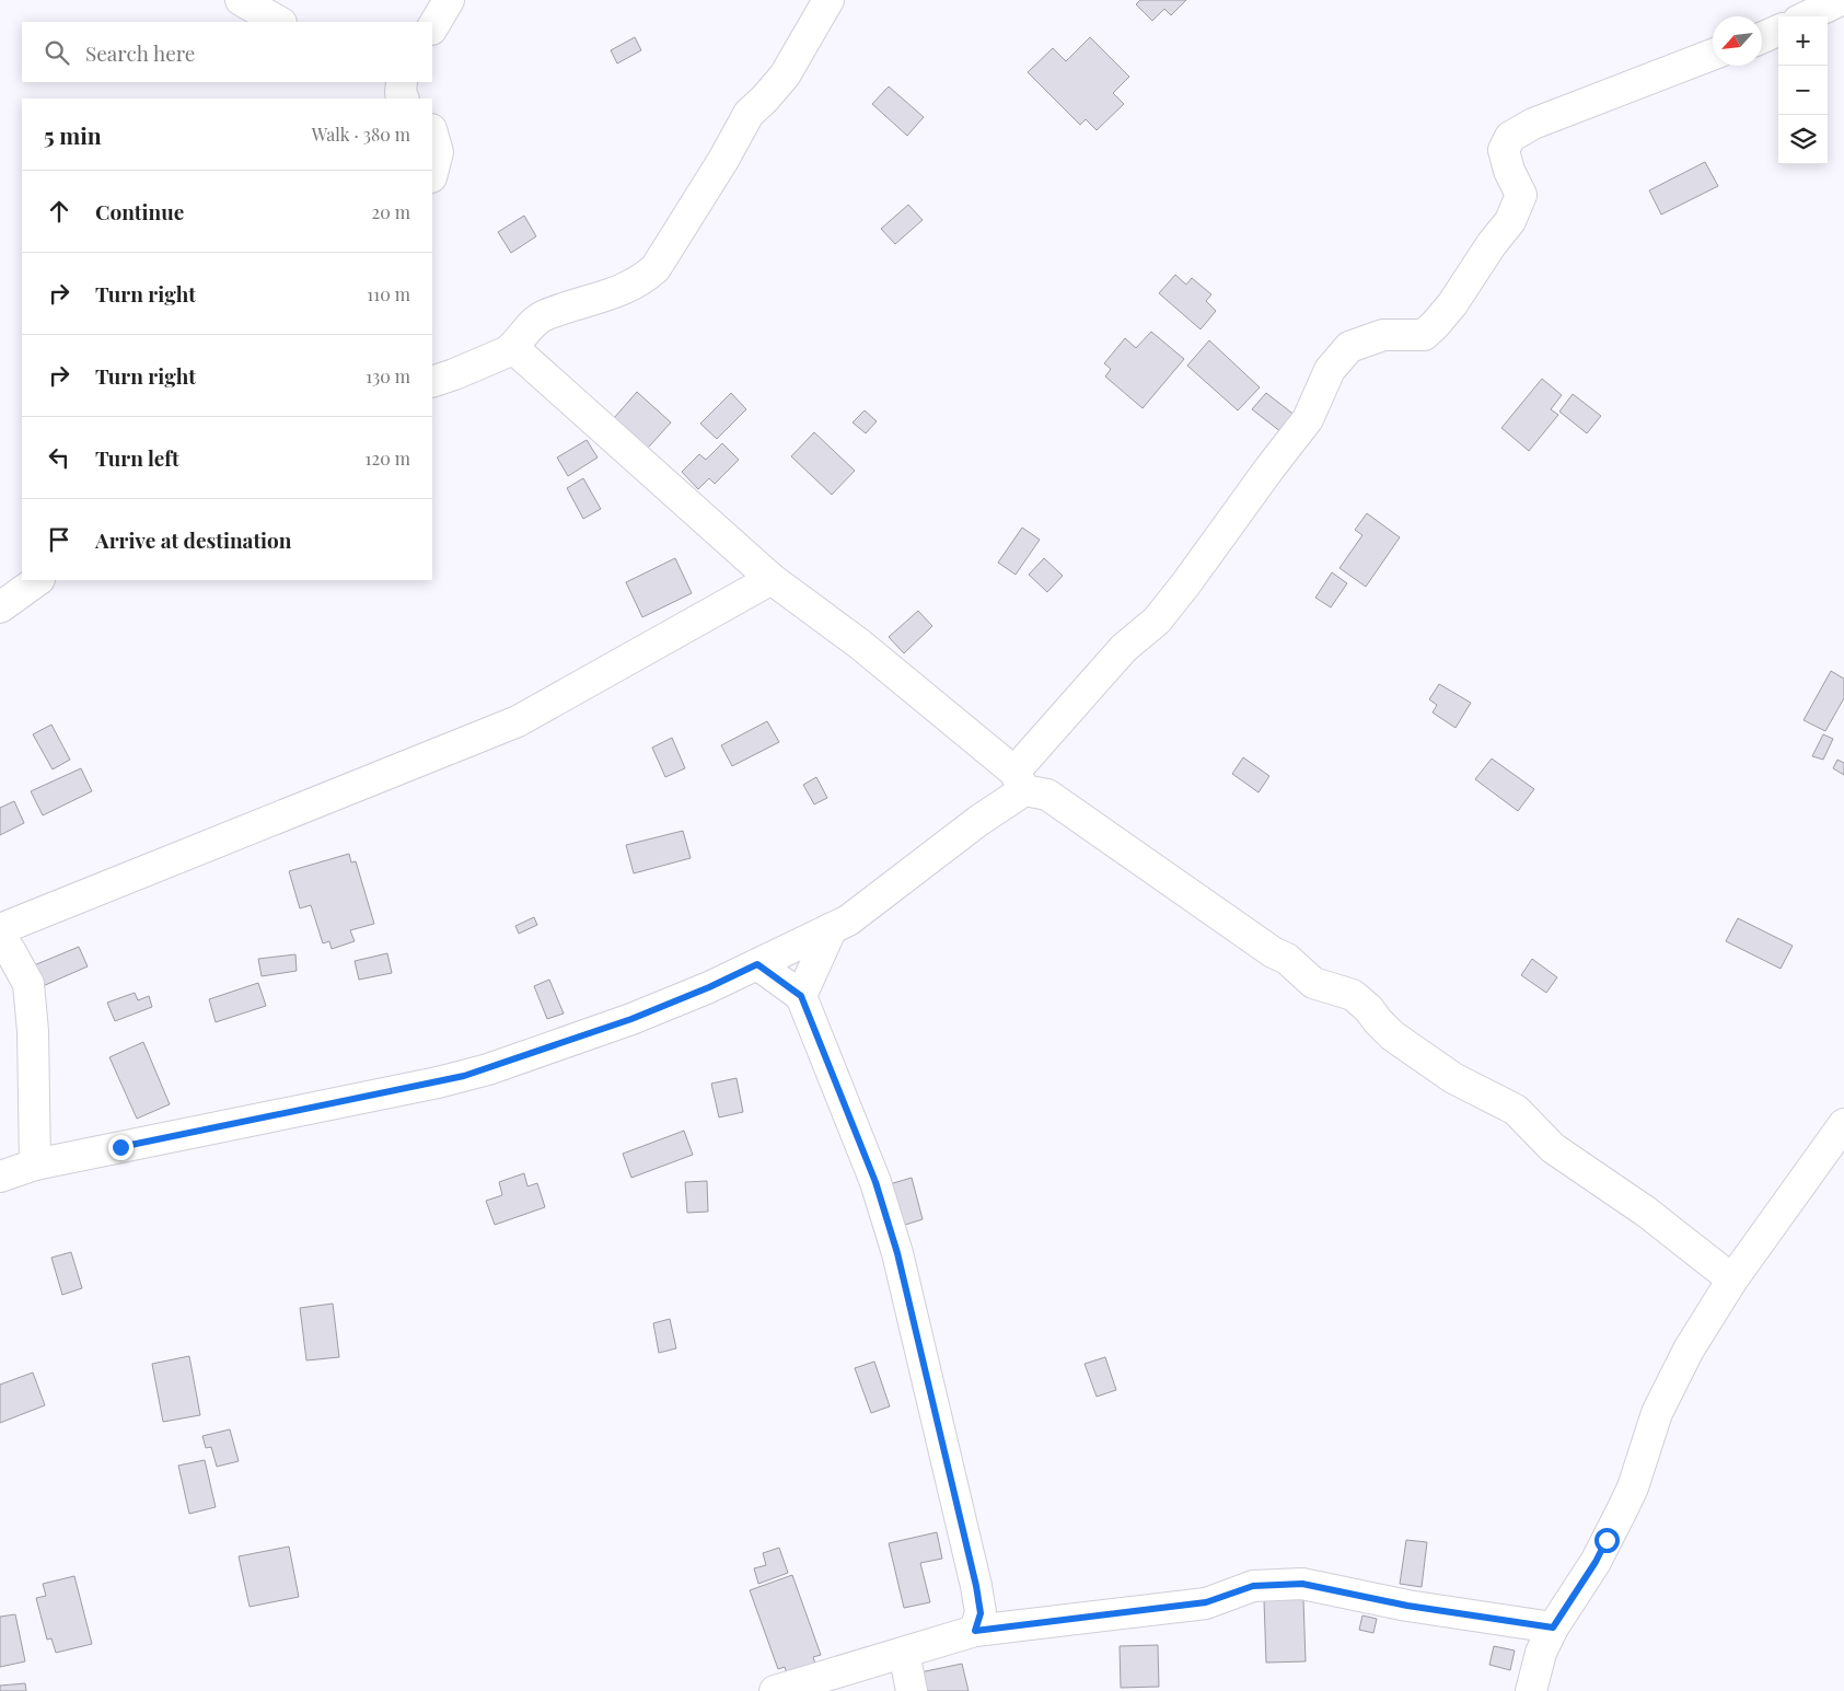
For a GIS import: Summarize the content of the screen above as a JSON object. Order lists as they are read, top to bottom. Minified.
{"north":"bottom left","page":{"map_buttons":["+","−"],"search":"Search here","heading":["5 min","Walk · 380 m"],"list":[["Continue","20 m"],["Turn right","110 m"],["Turn right","130 m"],["Turn left","120 m"],"Arrive at destination"]}}
